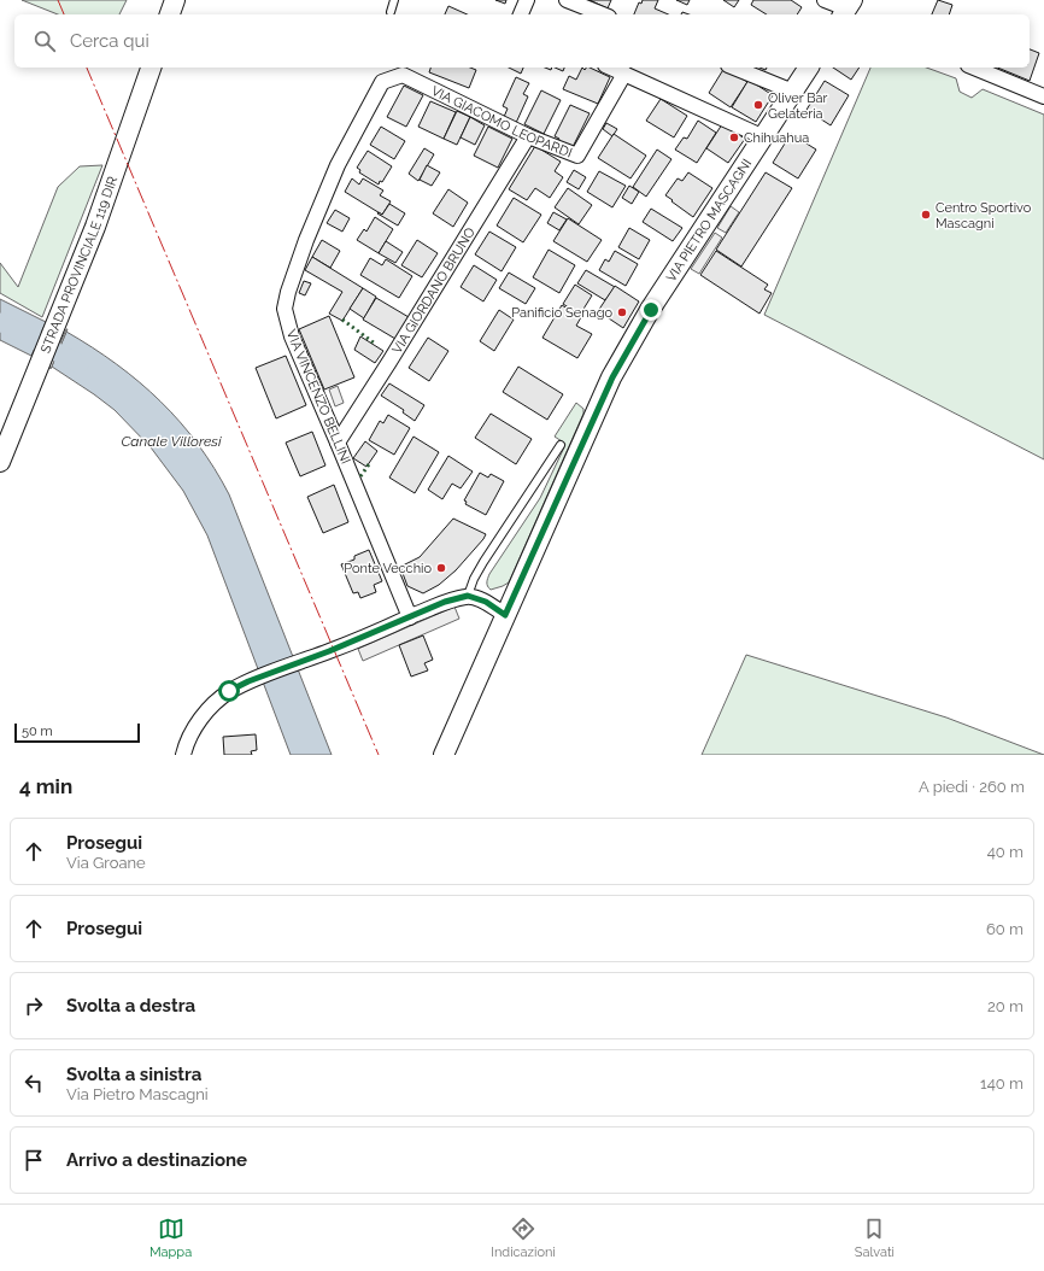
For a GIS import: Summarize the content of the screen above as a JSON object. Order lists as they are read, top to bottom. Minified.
{"streets":{"street":["VIA GIACOMO LEOPARDI","VIA PIETRO MASCAGNI","STRADA PROVINCIALE 119 DIR","VIA GIORDANO BRUNO","VIA VINCENZO BELLINI"]},"crossings":[["VIA GIACOMO LEOPARDI","VIA GIORDANO BRUNO"],["VIA GIACOMO LEOPARDI","VIA VINCENZO BELLINI"],["VIA GIORDANO BRUNO","VIA VINCENZO BELLINI"]],"water":["Canale Villoresi"],"places":["Oliver Bar Gelateria","Chihuahua","Centro Sportivo Mascagni","Panificio Senago","Ponte Vecchio"],"scale_bar":"50 m","page":{"search":"Cerca qui","scale":"50 m","heading":["4 min","A piedi · 260 m"],"list":[["Prosegui","Via Groane","40 m"],["Prosegui","60 m"],["Svolta a destra","20 m"],["Svolta a sinistra","Via Pietro Mascagni","140 m"],"Arrivo a destinazione"],"nav":["Mappa","Indicazioni","Salvati"]}}
